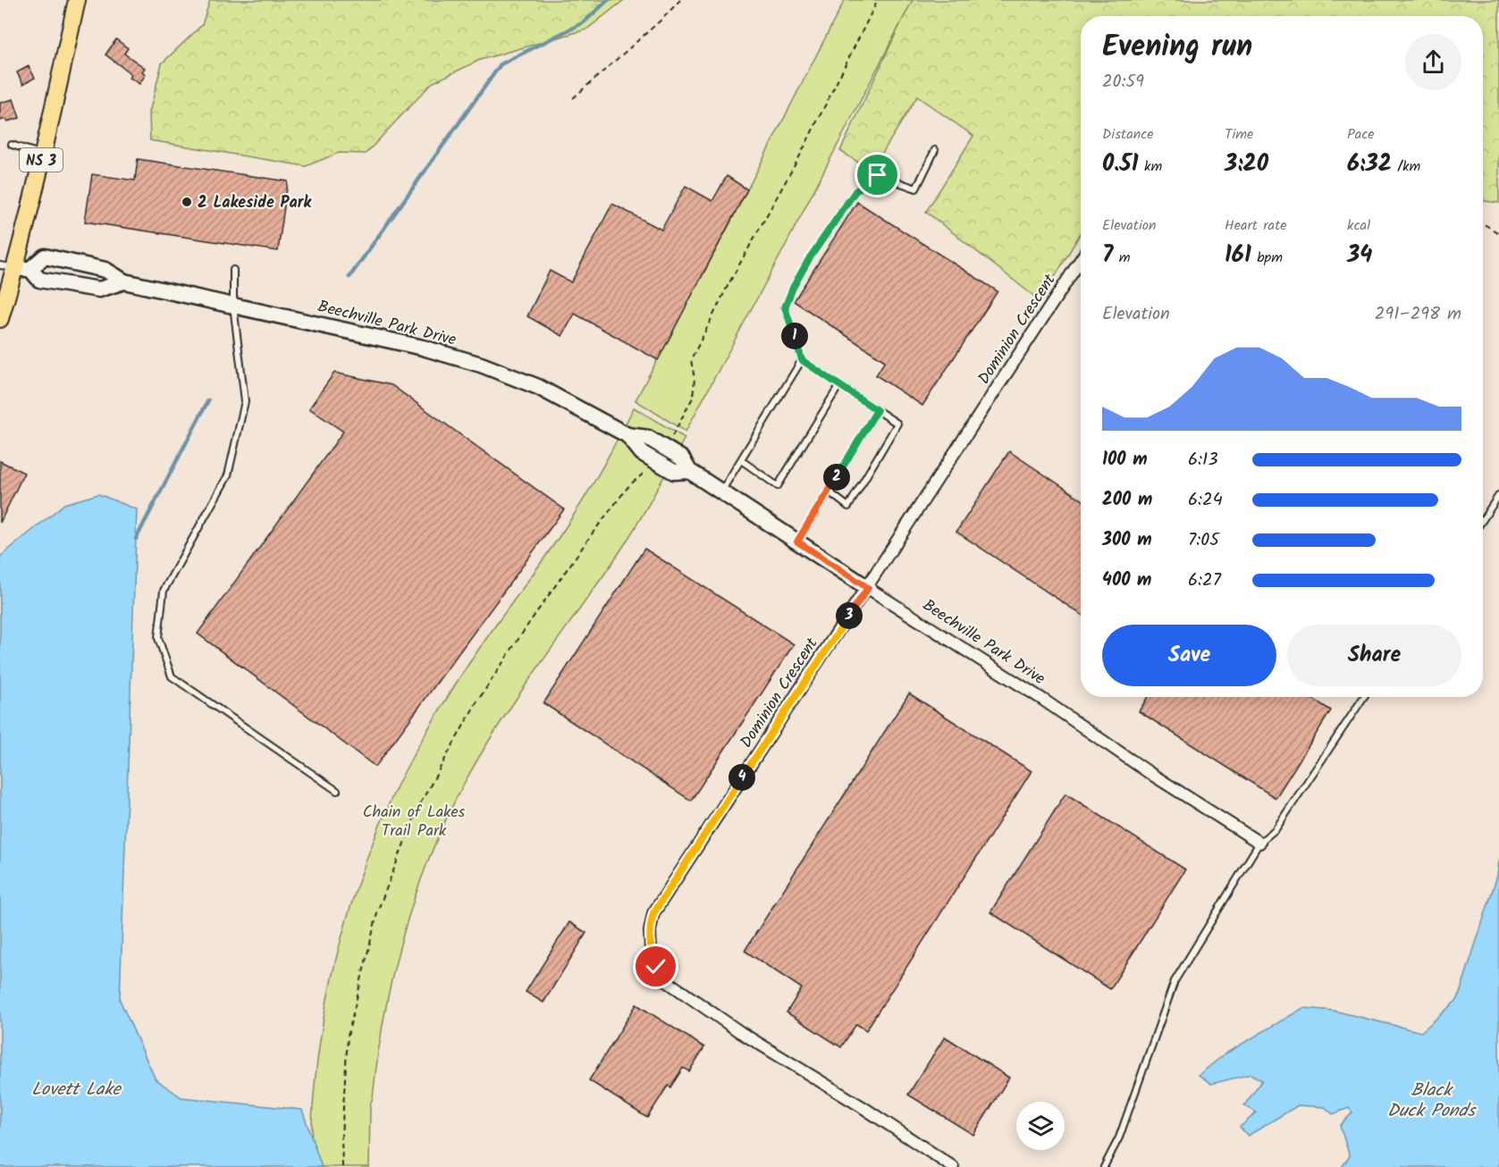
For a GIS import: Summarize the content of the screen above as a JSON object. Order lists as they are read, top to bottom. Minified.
{"streets":{"main road":["NS 3"],"street":["Beechville Park Drive","Dominion Crescent"]},"crossings":[["NS 3","Beechville Park Drive"],["Beechville Park Drive","Dominion Crescent"]],"water":["Lovett Lake","Black Duck Ponds"],"parks":["Chain of Lakes Trail Park"],"places":["2 Lakeside Park"],"page":{"heading":["Evening run","20:59"],"stats":[["Distance","0.51 km"],["Time","3:20"],["Pace","6:32 /km"],["Elevation","7 m"],["Heart rate","161 bpm"],["kcal","34"]],"chart":["Elevation","291–298 m"],"pins":["1","2","3","4"],"list":[{"name":"100 m","note":"6:13"},{"name":"200 m","note":"6:24"},{"name":"300 m","note":"7:05"},{"name":"400 m","note":"6:27"}],"buttons":["Save","Share"]}}
